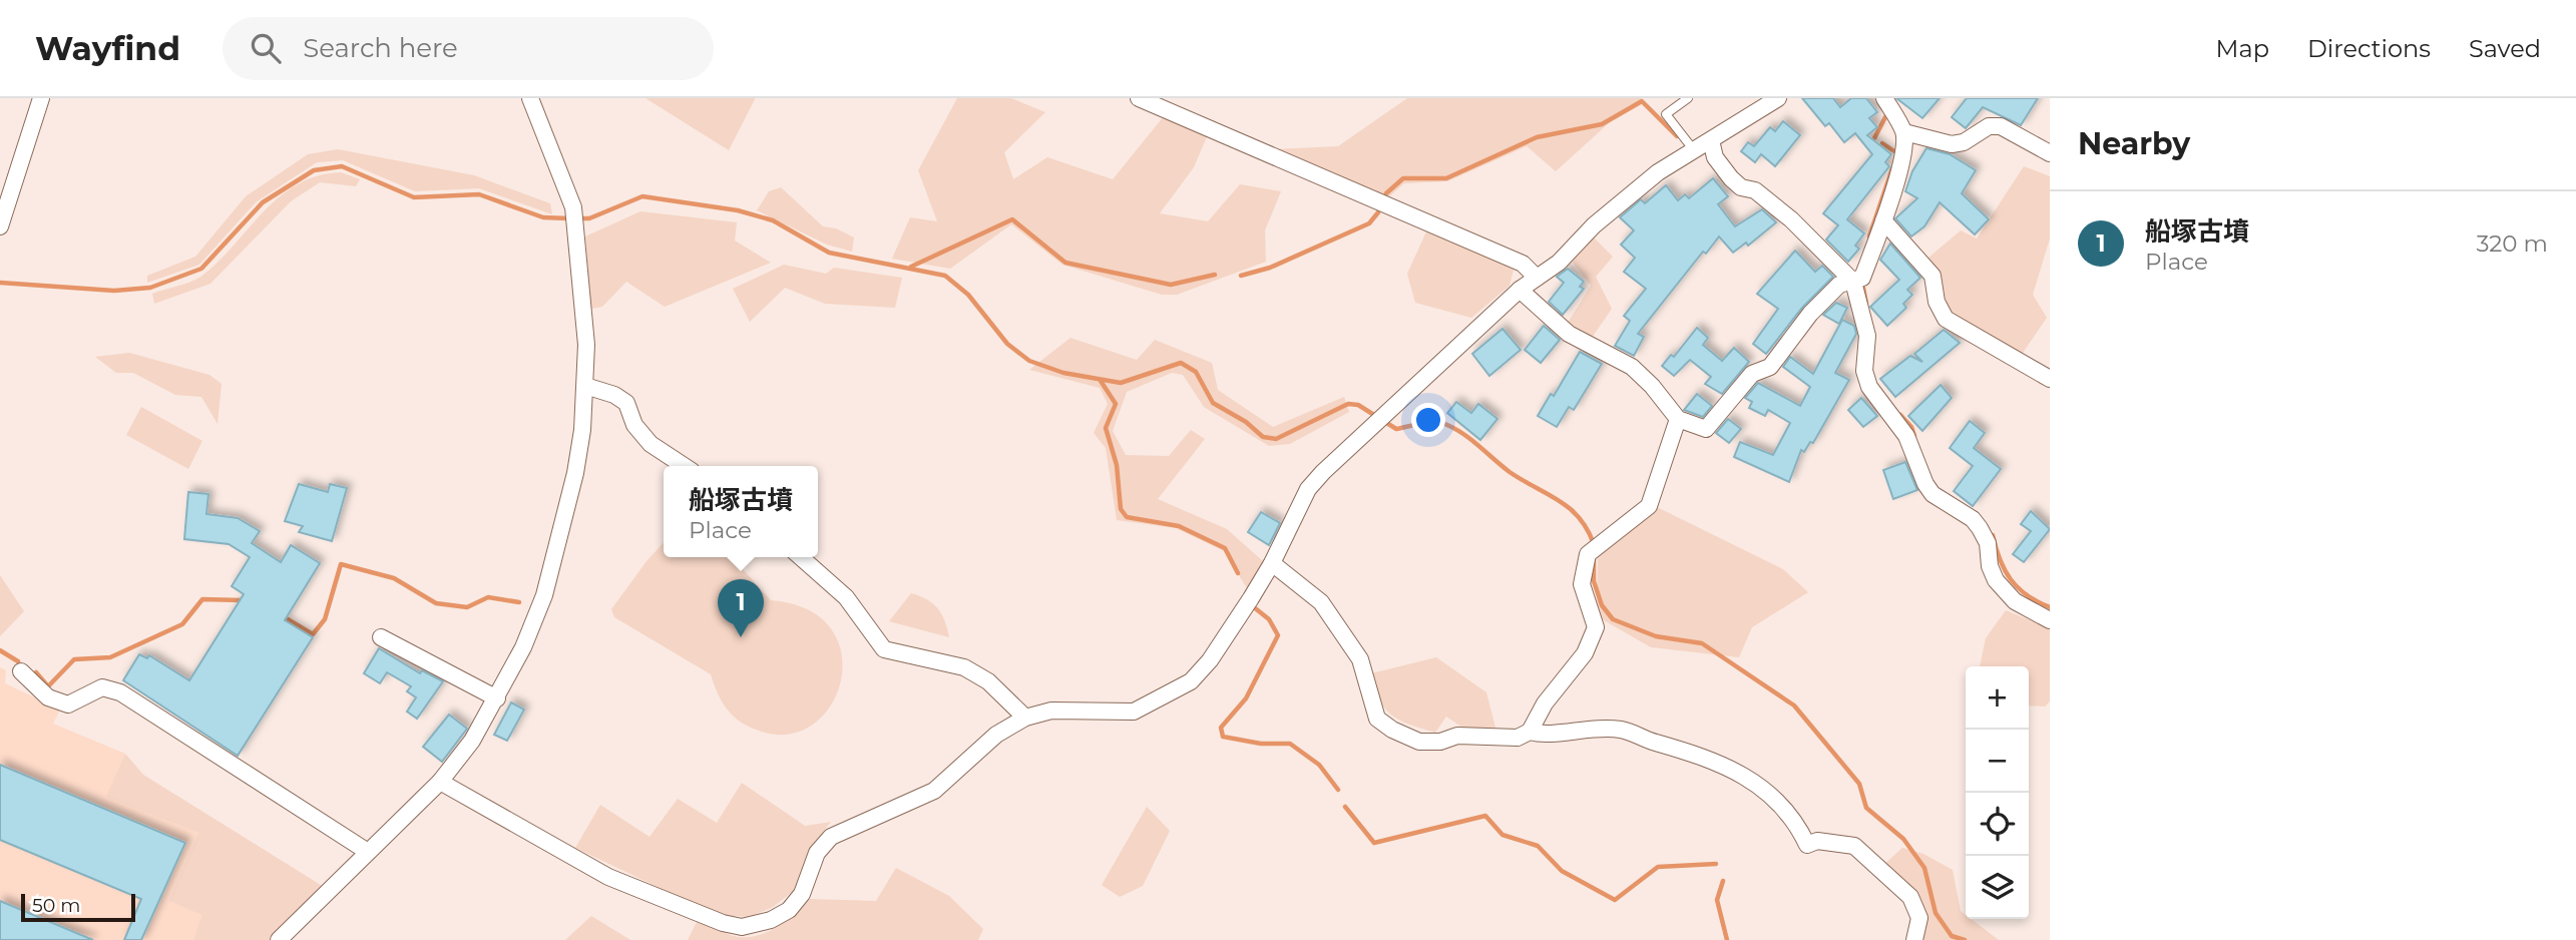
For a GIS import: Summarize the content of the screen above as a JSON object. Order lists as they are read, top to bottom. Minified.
{"scale_bar":"50 m","page":{"header":"Wayfind","search":"Search here","nav":["Map","Directions","Saved"],"heading":"Nearby","list":[{"mark":"1","name":"船塚古墳","note":"Place","value":"320 m"}],"popup":["船塚古墳","Place"],"pins":"1","map_buttons":["+","−"],"scale":"50 m"}}
